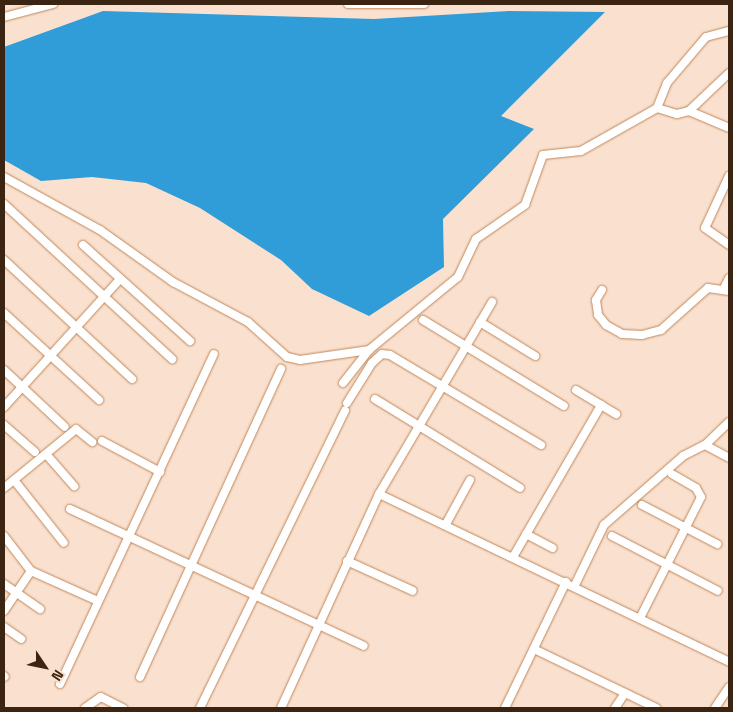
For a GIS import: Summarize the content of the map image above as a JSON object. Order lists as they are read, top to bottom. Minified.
{"north":"bottom right"}
